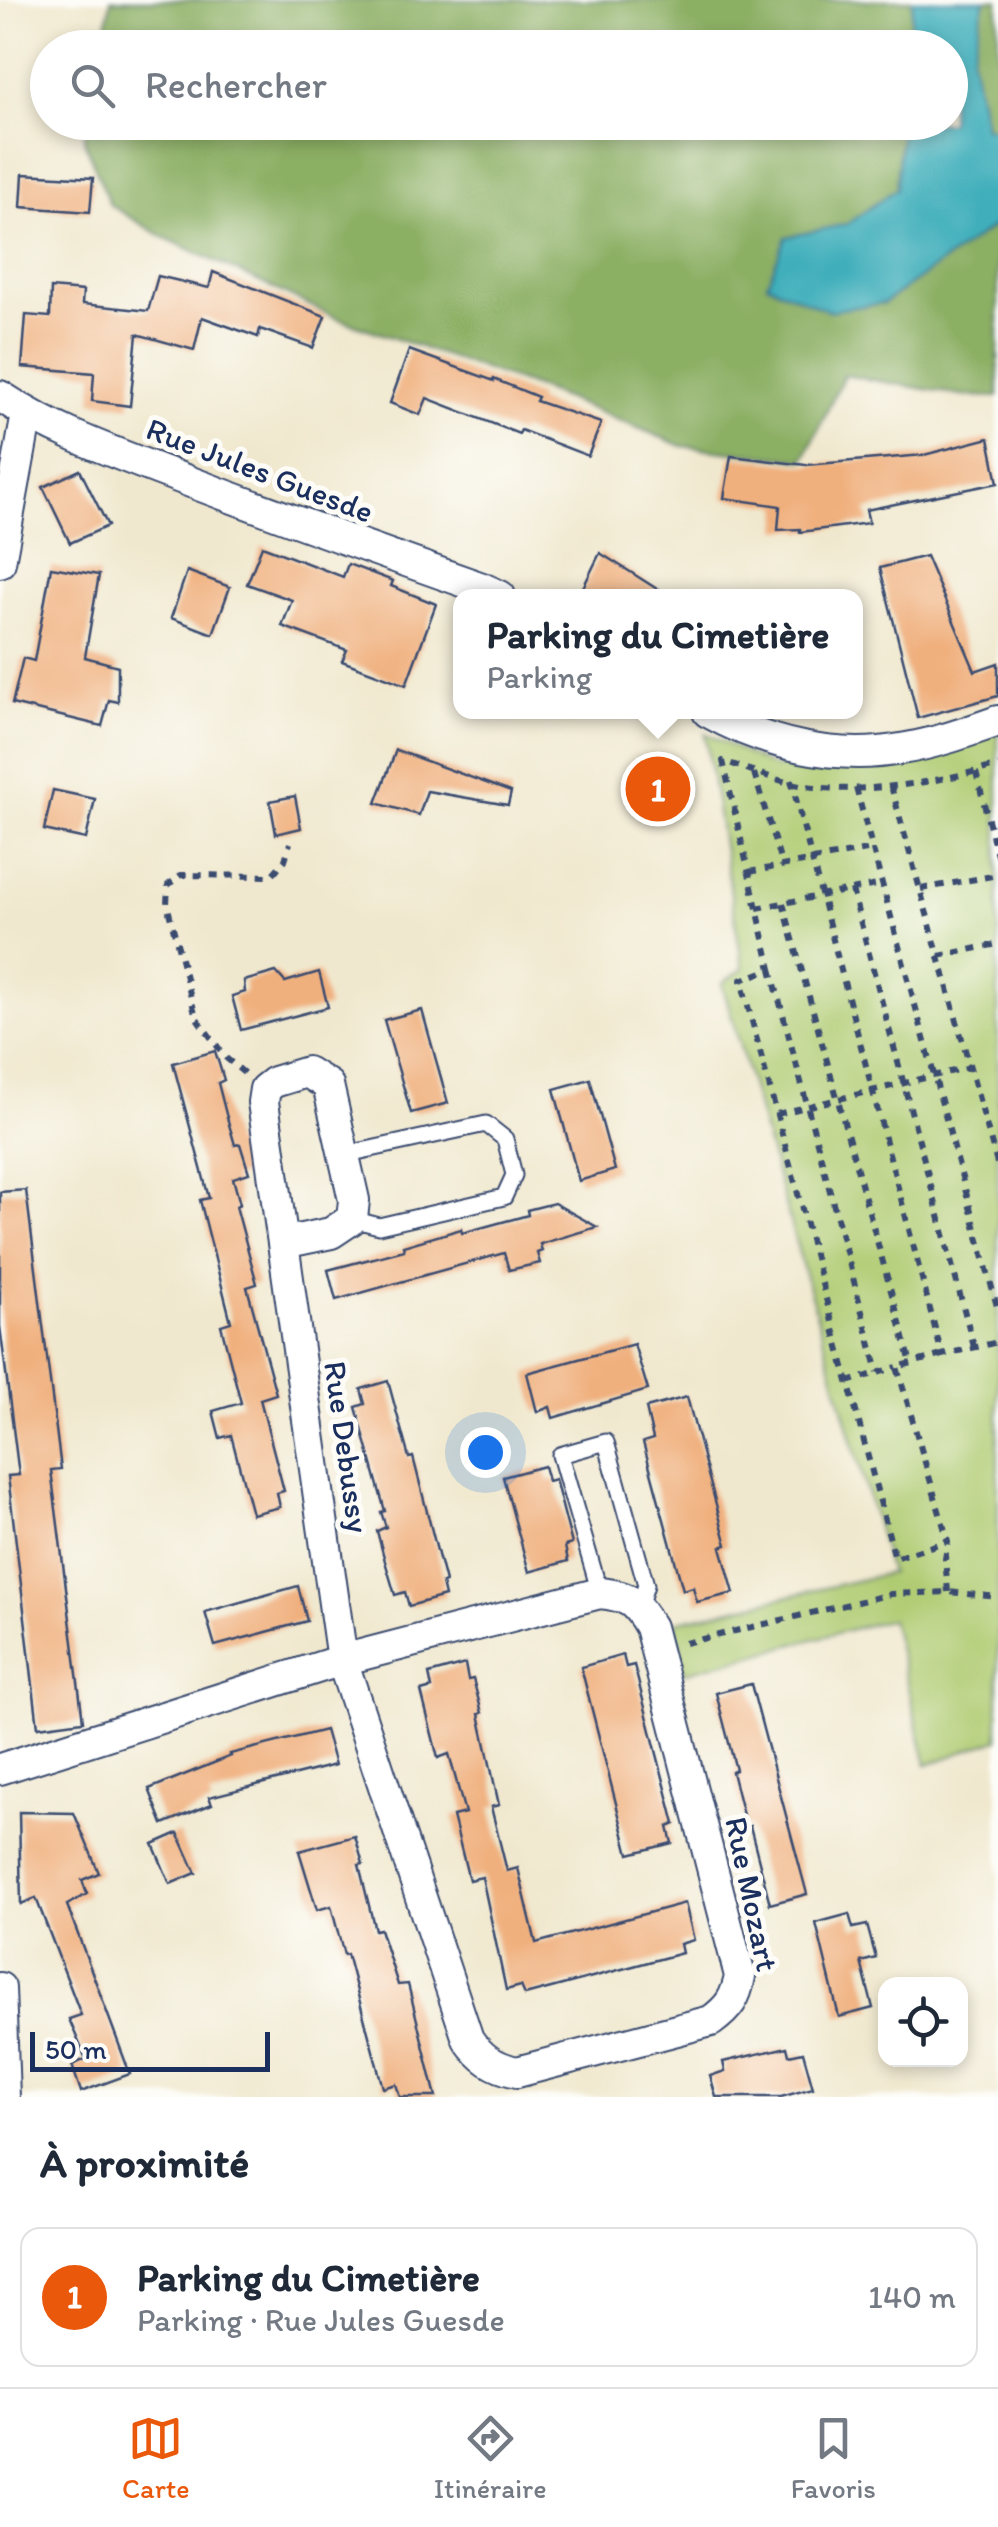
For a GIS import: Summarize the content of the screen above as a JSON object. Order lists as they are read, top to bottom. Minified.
{"streets":{"street":["Rue Jules Guesde","Rue Debussy","Rue Mozart"]},"crossings":[["Rue Debussy","Rue Mozart"]],"scale_bar":"50 m","page":{"search":"Rechercher","popup":["Parking du Cimetière","Parking"],"pins":"1","scale":"50 m","heading":"À proximité","list":[{"mark":"1","name":"Parking du Cimetière","note":"Parking · Rue Jules Guesde","value":"140 m"}],"nav":["Carte","Itinéraire","Favoris"]}}
